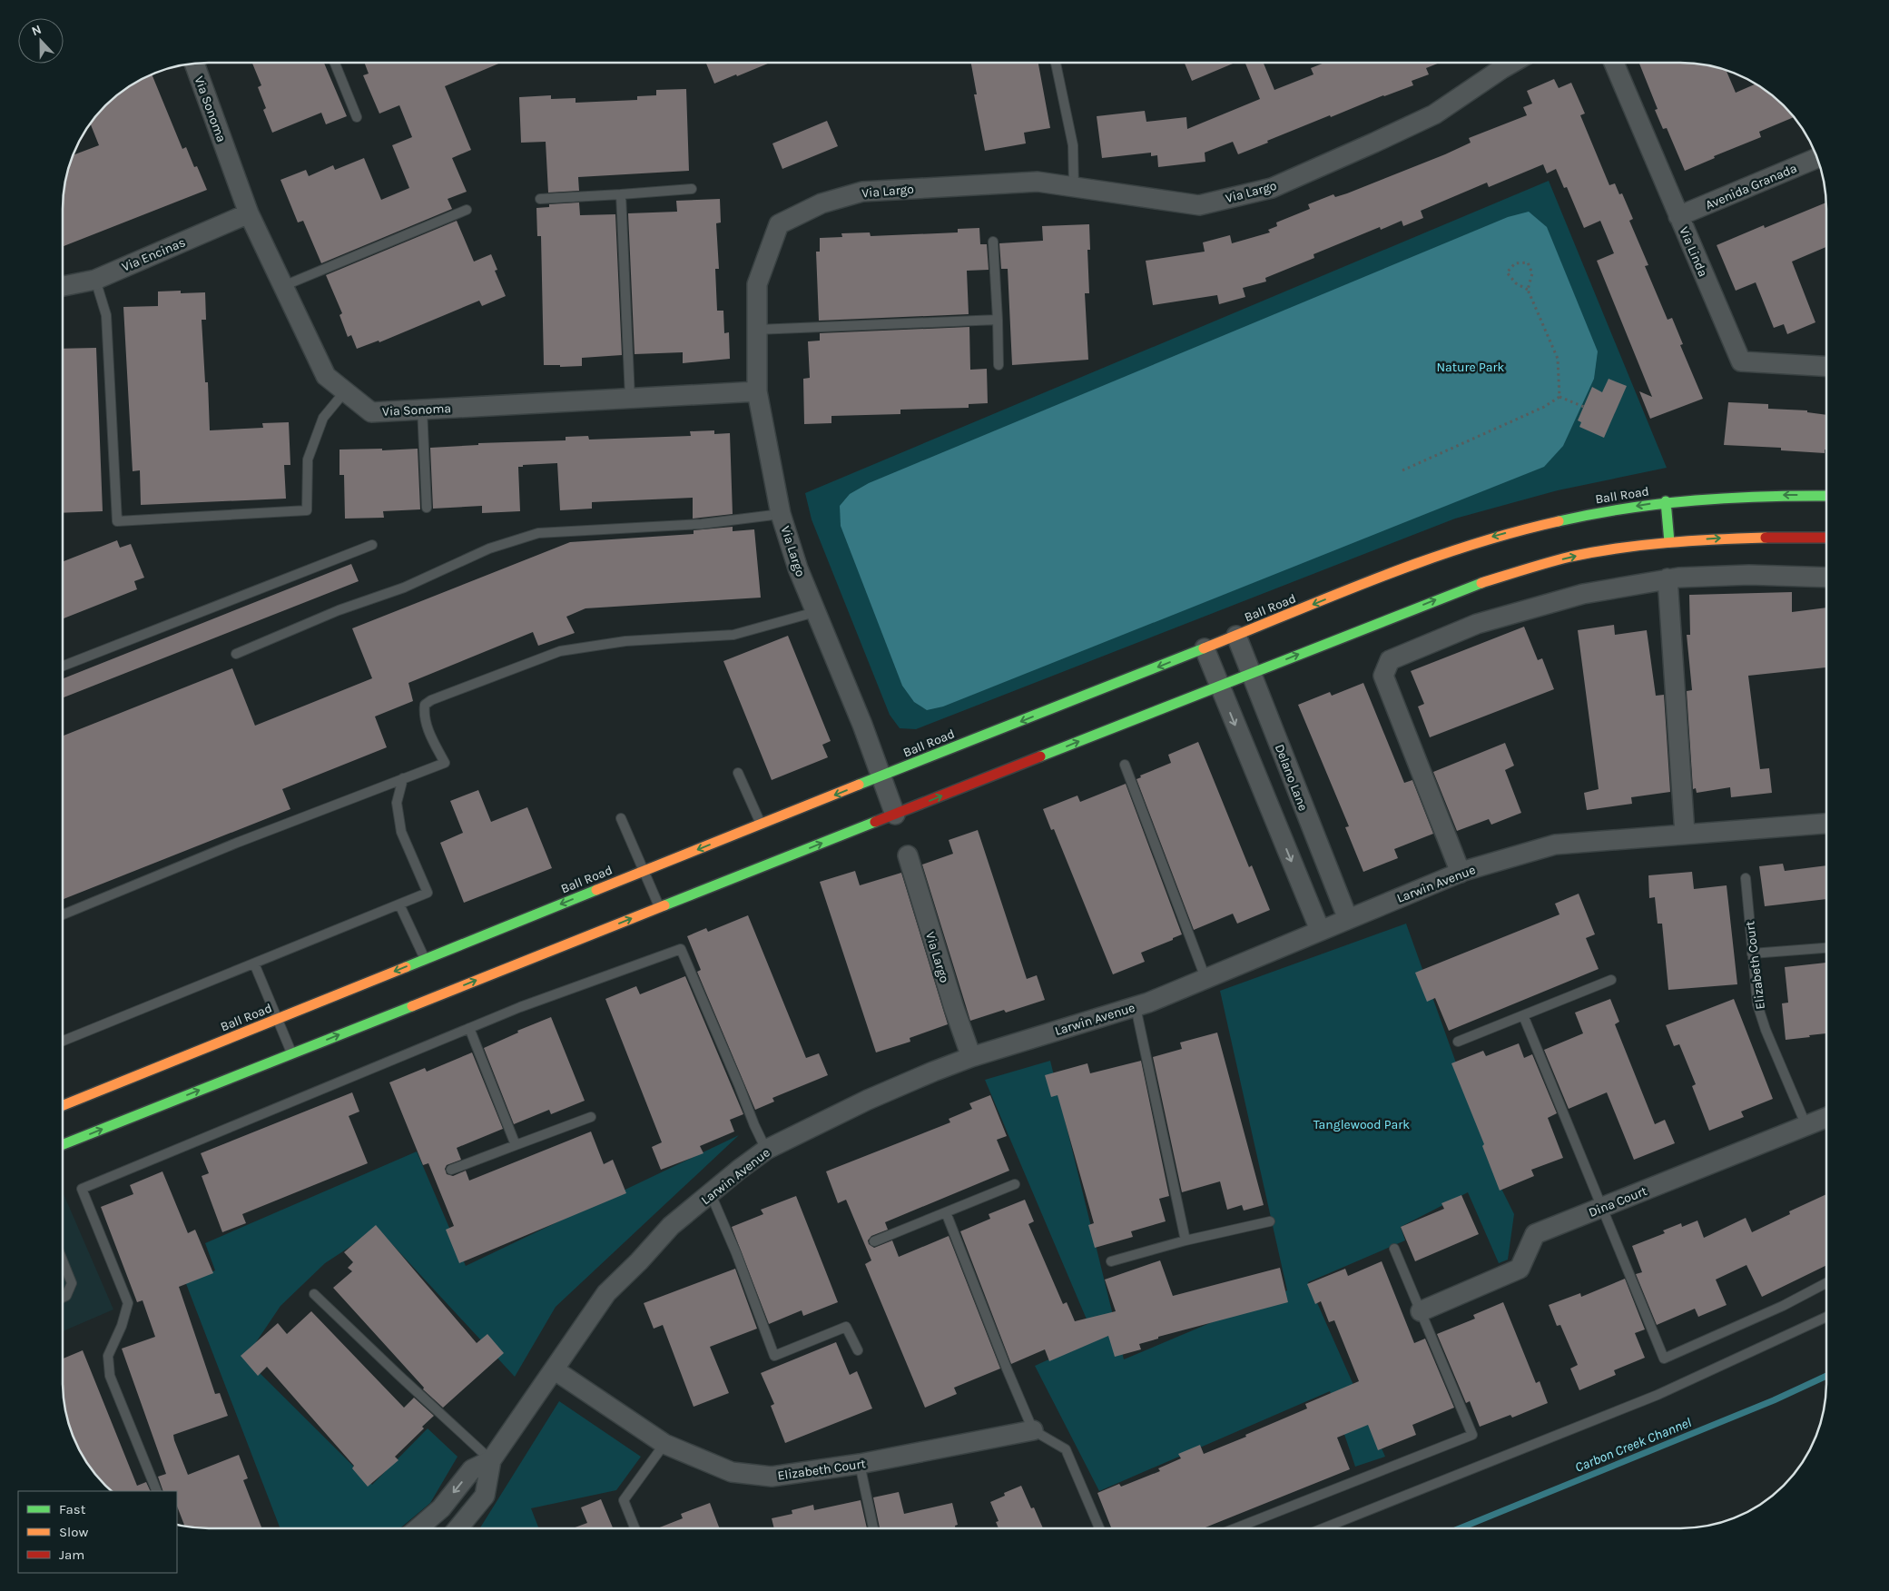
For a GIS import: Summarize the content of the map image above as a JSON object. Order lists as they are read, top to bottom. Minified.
{"streets":{"main road":["Ball Road"],"street":["Via Sonoma","Avenida Granada","Via Largo","Via Linda","Via Encinas","Delano Lane","Larwin Avenue","Elizabeth Court","Dina Court"]},"crossings":[["Via Sonoma","Via Largo"],["Via Sonoma","Via Encinas"],["Avenida Granada","Via Linda"],["Via Largo","Ball Road"],["Via Largo","Larwin Avenue"],["Ball Road","Delano Lane"],["Delano Lane","Larwin Avenue"],["Larwin Avenue","Elizabeth Court"],["Elizabeth Court","Dina Court"]],"water":["Carbon Creek Channel"],"parks":["Nature Park","Tanglewood Park"],"legend":["Fast","Slow","Jam"],"north":"top"}
